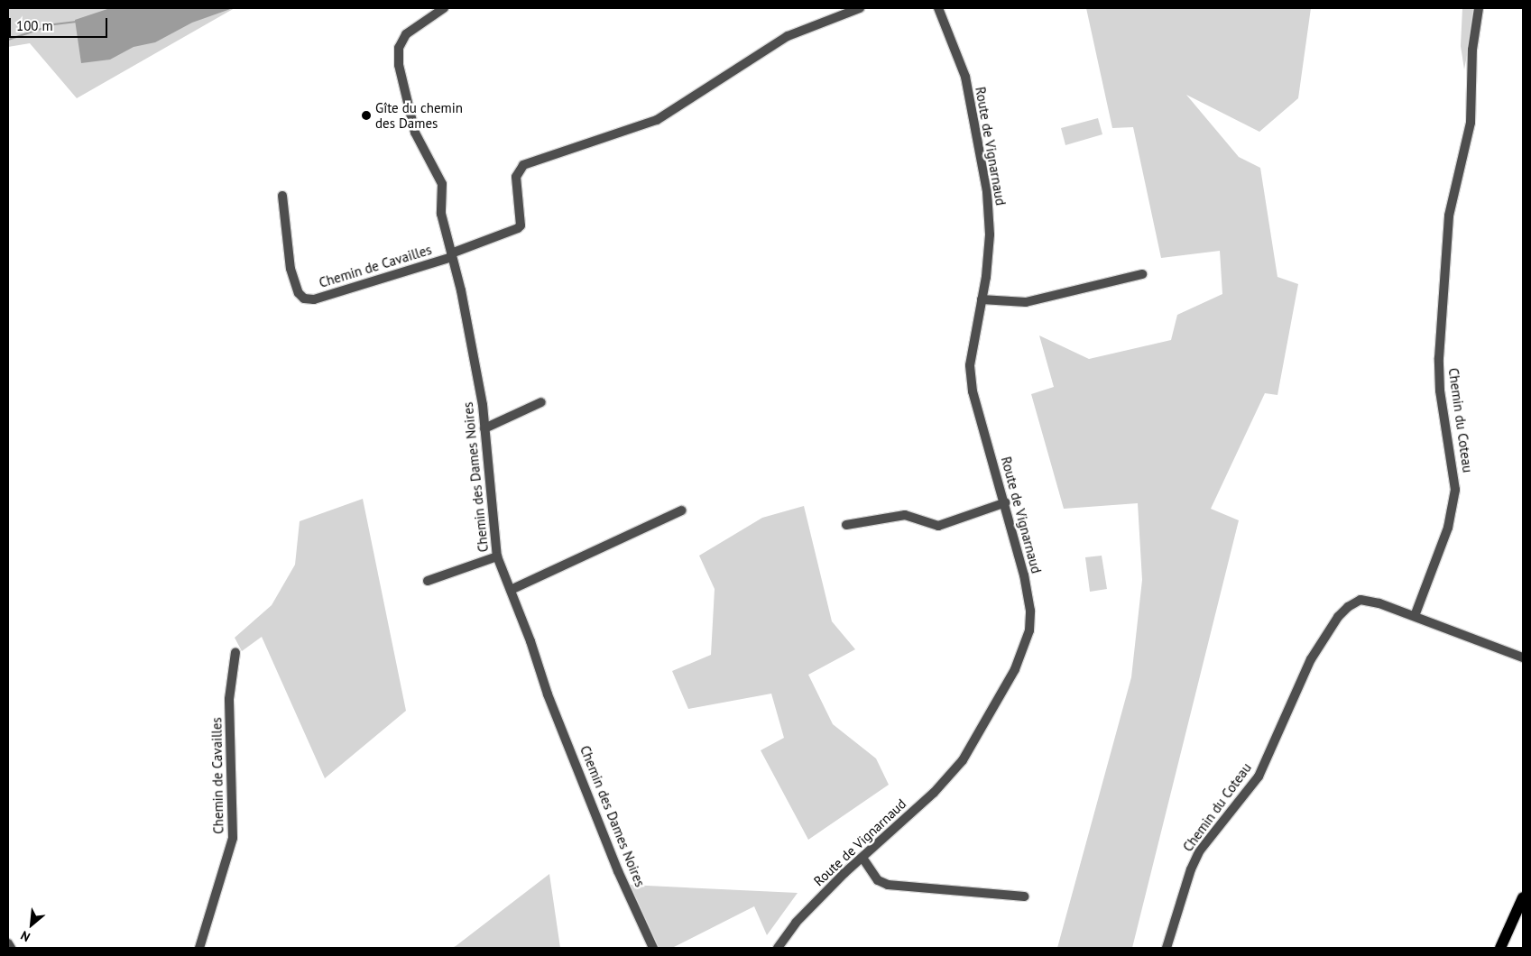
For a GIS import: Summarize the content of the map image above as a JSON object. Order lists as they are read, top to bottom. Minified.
{"streets":{"street":["Route de Vignarnaud","Chemin de Cavailles","Chemin du Coteau","Chemin des Dames Noires"]},"crossings":[["Chemin de Cavailles","Chemin des Dames Noires"]],"places":["Gîte du chemin des Dames"],"scale_bar":"100 m","north":"bottom left"}
